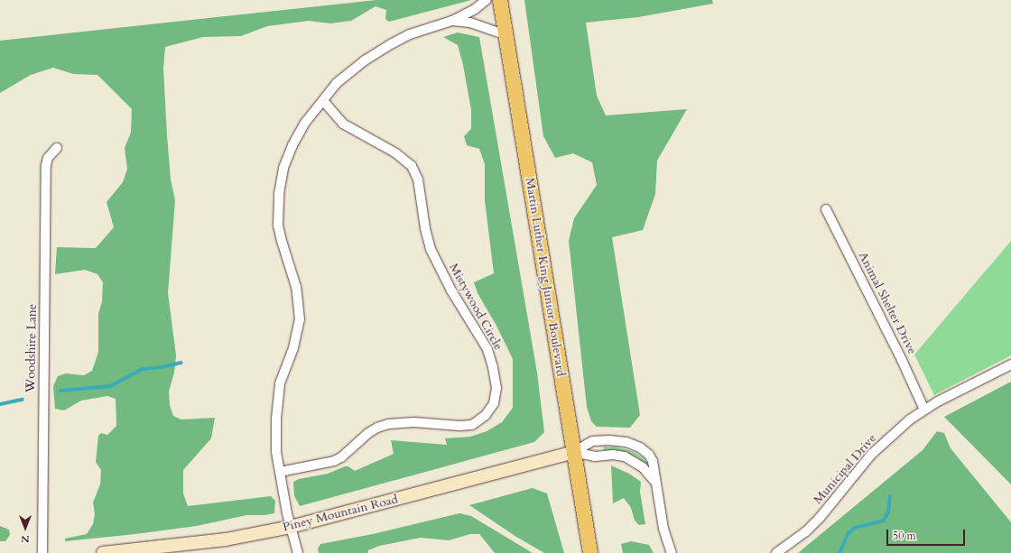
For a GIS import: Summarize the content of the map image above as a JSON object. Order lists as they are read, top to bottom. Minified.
{"streets":{"main road":["Martin Luther King Junior Boulevard"],"street":["Animal Shelter Drive","Mistywood Circle","Woodshire Lane","Municipal Drive","Piney Mountain Road"]},"crossings":[["Martin Luther King Junior Boulevard","Piney Mountain Road"],["Animal Shelter Drive","Municipal Drive"]],"scale_bar":"50 m","north":"bottom"}
